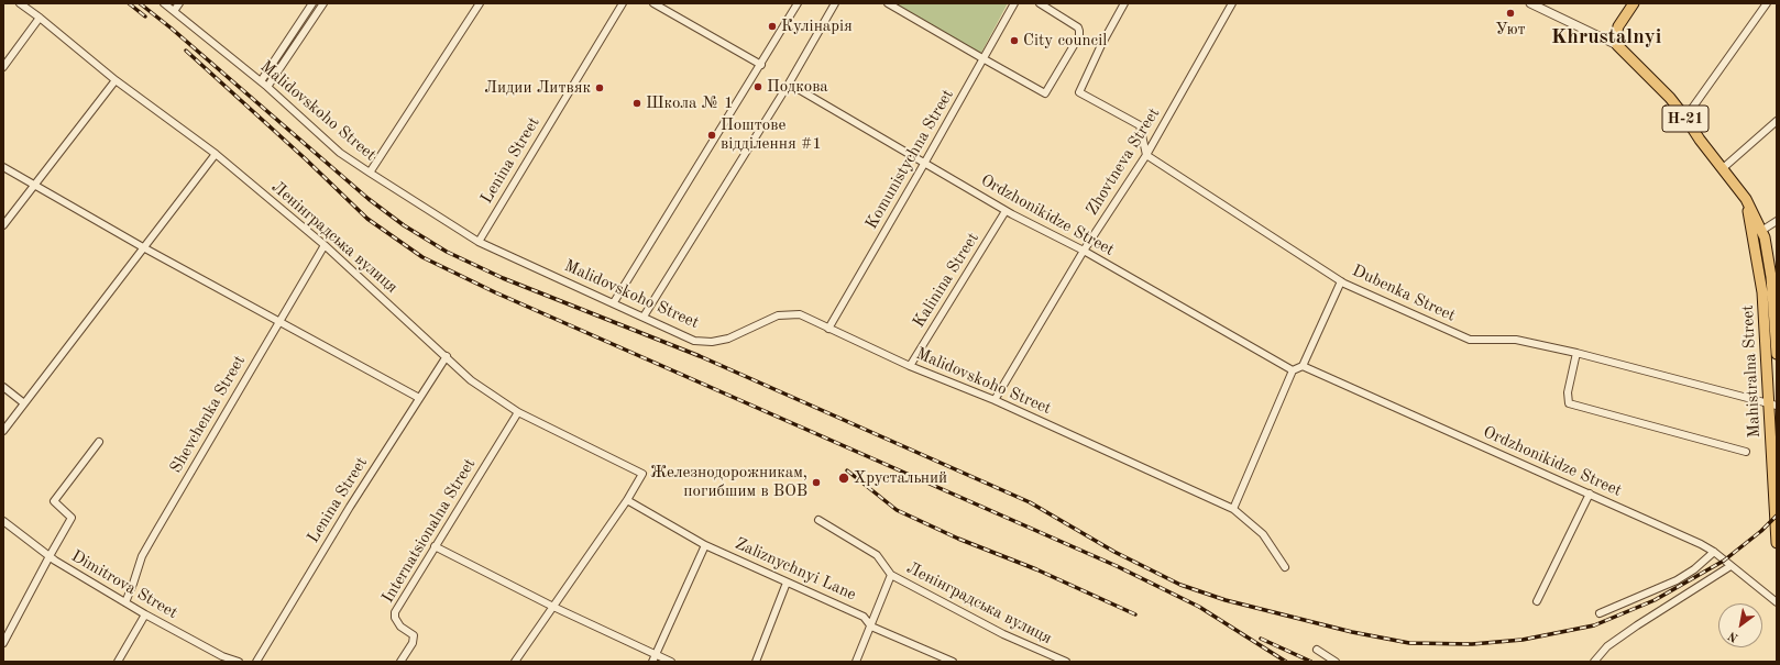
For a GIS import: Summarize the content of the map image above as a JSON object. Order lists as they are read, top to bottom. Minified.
{"streets":{"main road":["Н-21","Mahistralna Street"],"street":["Malidovskoho Street","Komunistychna Street","Lenina Street","Zhovtneva Street","Ordzhonikidze Street","Ленінградська вулиця","Kalinina Street","Dubenka Street","Shevchenka Street","Internatsionalna Street","Zaliznychnyi Lane","Dimitrova Street"]},"crossings":[["Malidovskoho Street","Komunistychna Street"],["Malidovskoho Street","Lenina Street"],["Malidovskoho Street","Zhovtneva Street"],["Malidovskoho Street","Kalinina Street"],["Komunistychna Street","Ordzhonikidze Street"],["Lenina Street","Ленінградська вулиця"],["Zhovtneva Street","Ordzhonikidze Street"],["Zhovtneva Street","Dubenka Street"],["Ordzhonikidze Street","Kalinina Street"],["Ленінградська вулиця","Shevchenka Street"],["Ленінградська вулиця","Internatsionalna Street"],["Ленінградська вулиця","Zaliznychnyi Lane"],["Dubenka Street","Mahistralna Street"],["Shevchenka Street","Dimitrova Street"]],"districts":["Khrustalnyi"],"places":["Уют","Кулінарія","City council","Подкова","Лидии Литвяк","Школа № 1","Поштове відділення #1","Хрустальний","Железнодорожникам, погибшим в ВОВ"],"north":"bottom left"}
